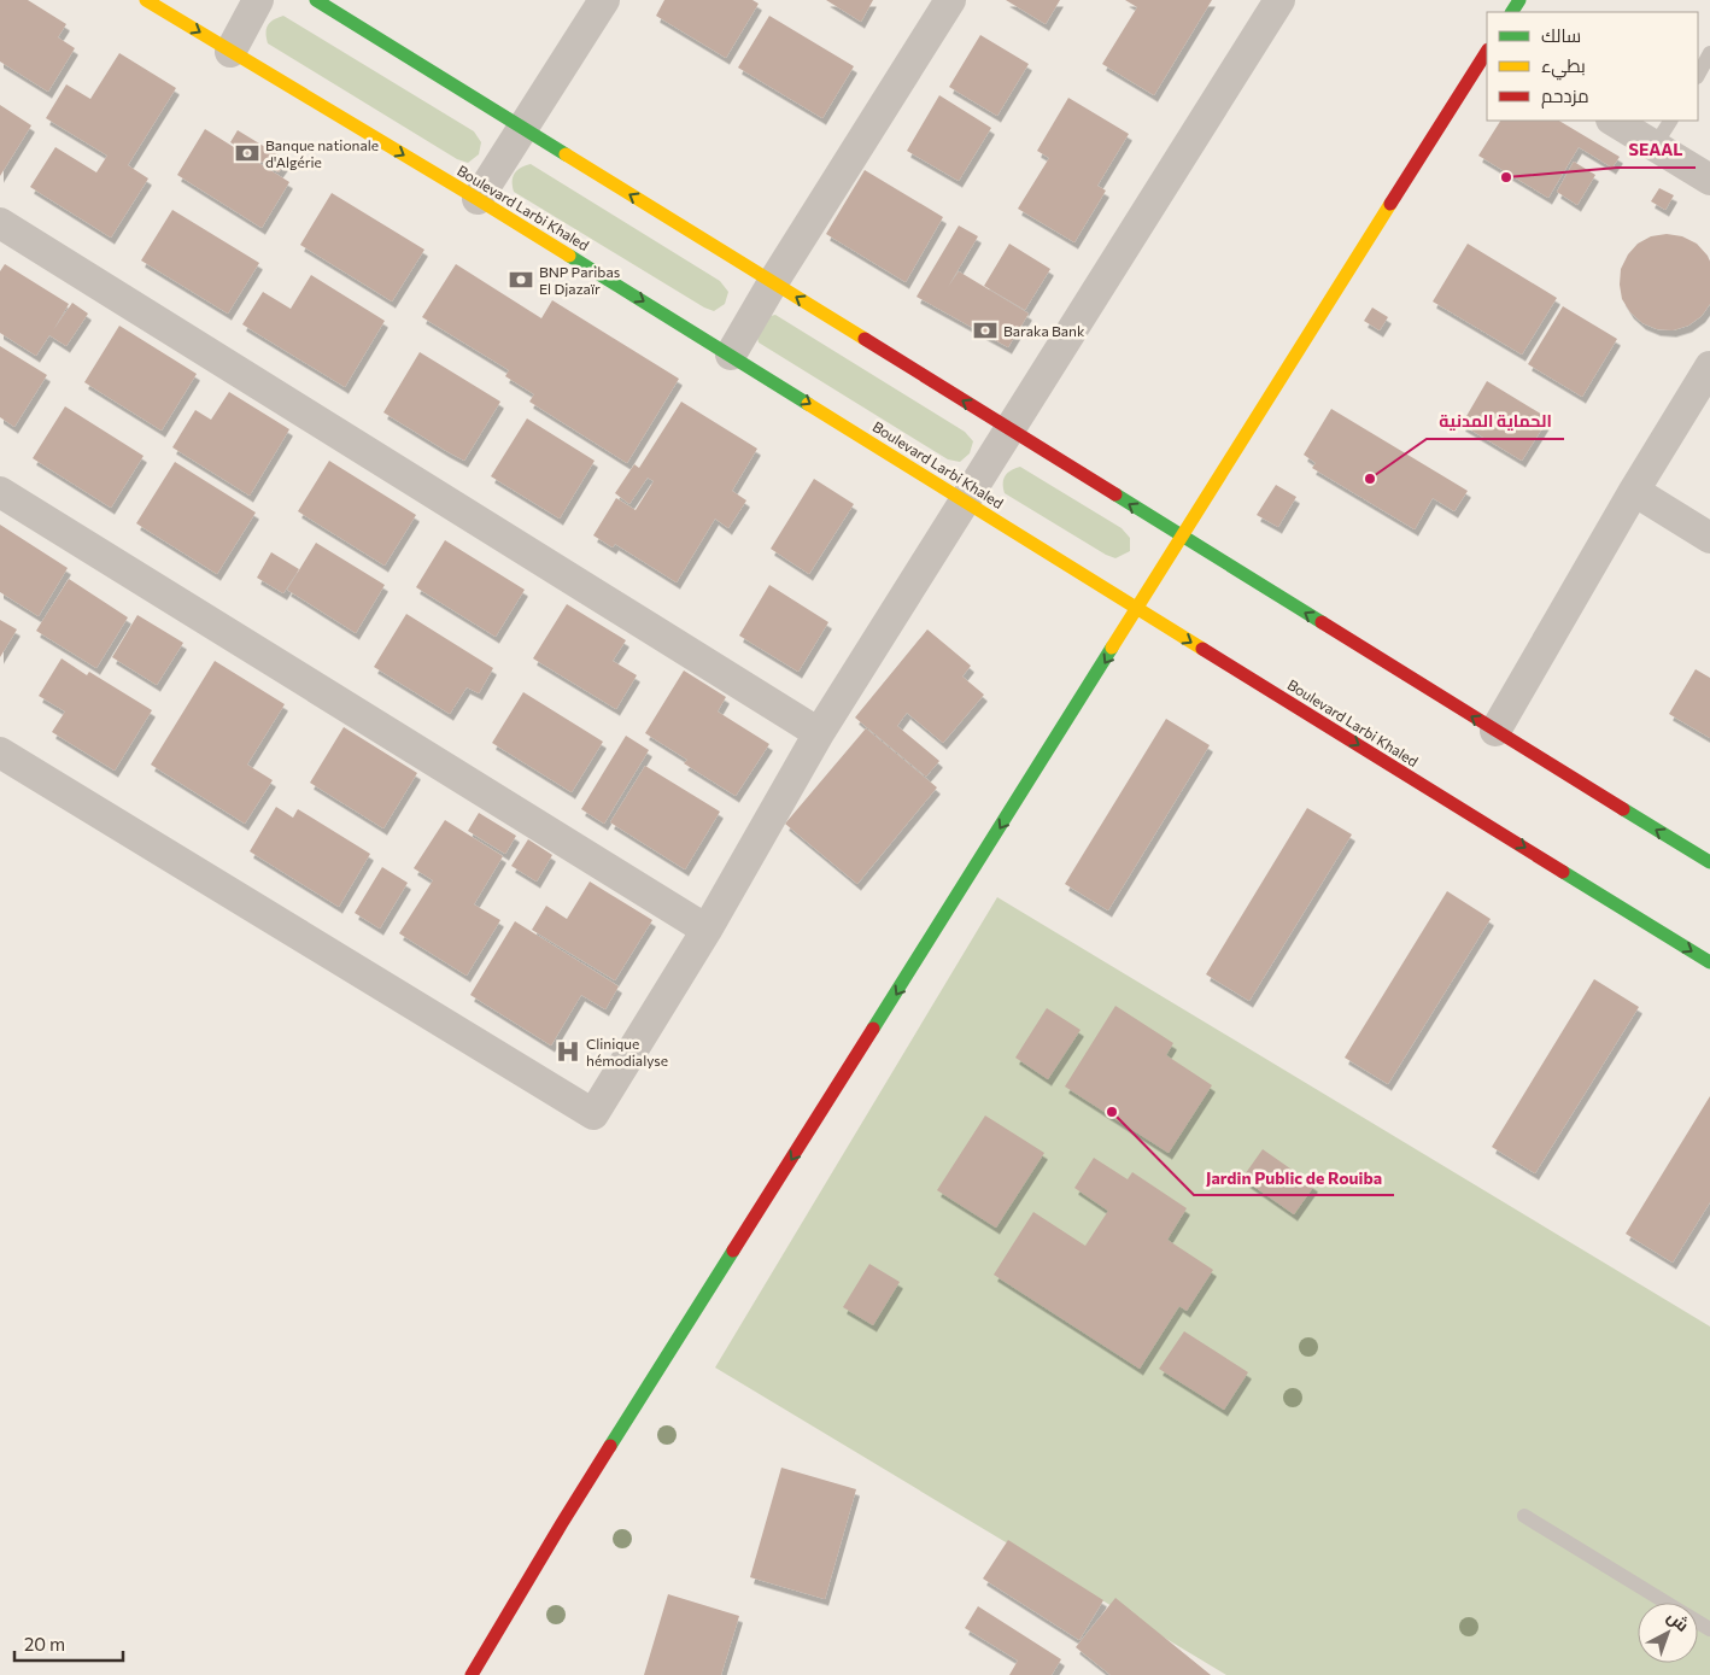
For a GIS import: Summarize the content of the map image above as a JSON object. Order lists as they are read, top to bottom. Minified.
{"streets":{"main road":["Boulevard Larbi Khaled"]},"places":{"bank":["Banque nationale d'Algérie","BNP Paribas El Djazaïr","Baraka Bank"],"other":["SEAAL","الحماية المدنية","Jardin Public de Rouiba"],"hospital":["Clinique hémodialyse"]},"legend":["سالك","بطيء","مزدحم"],"scale_bar":"20 m","north":"top right"}
